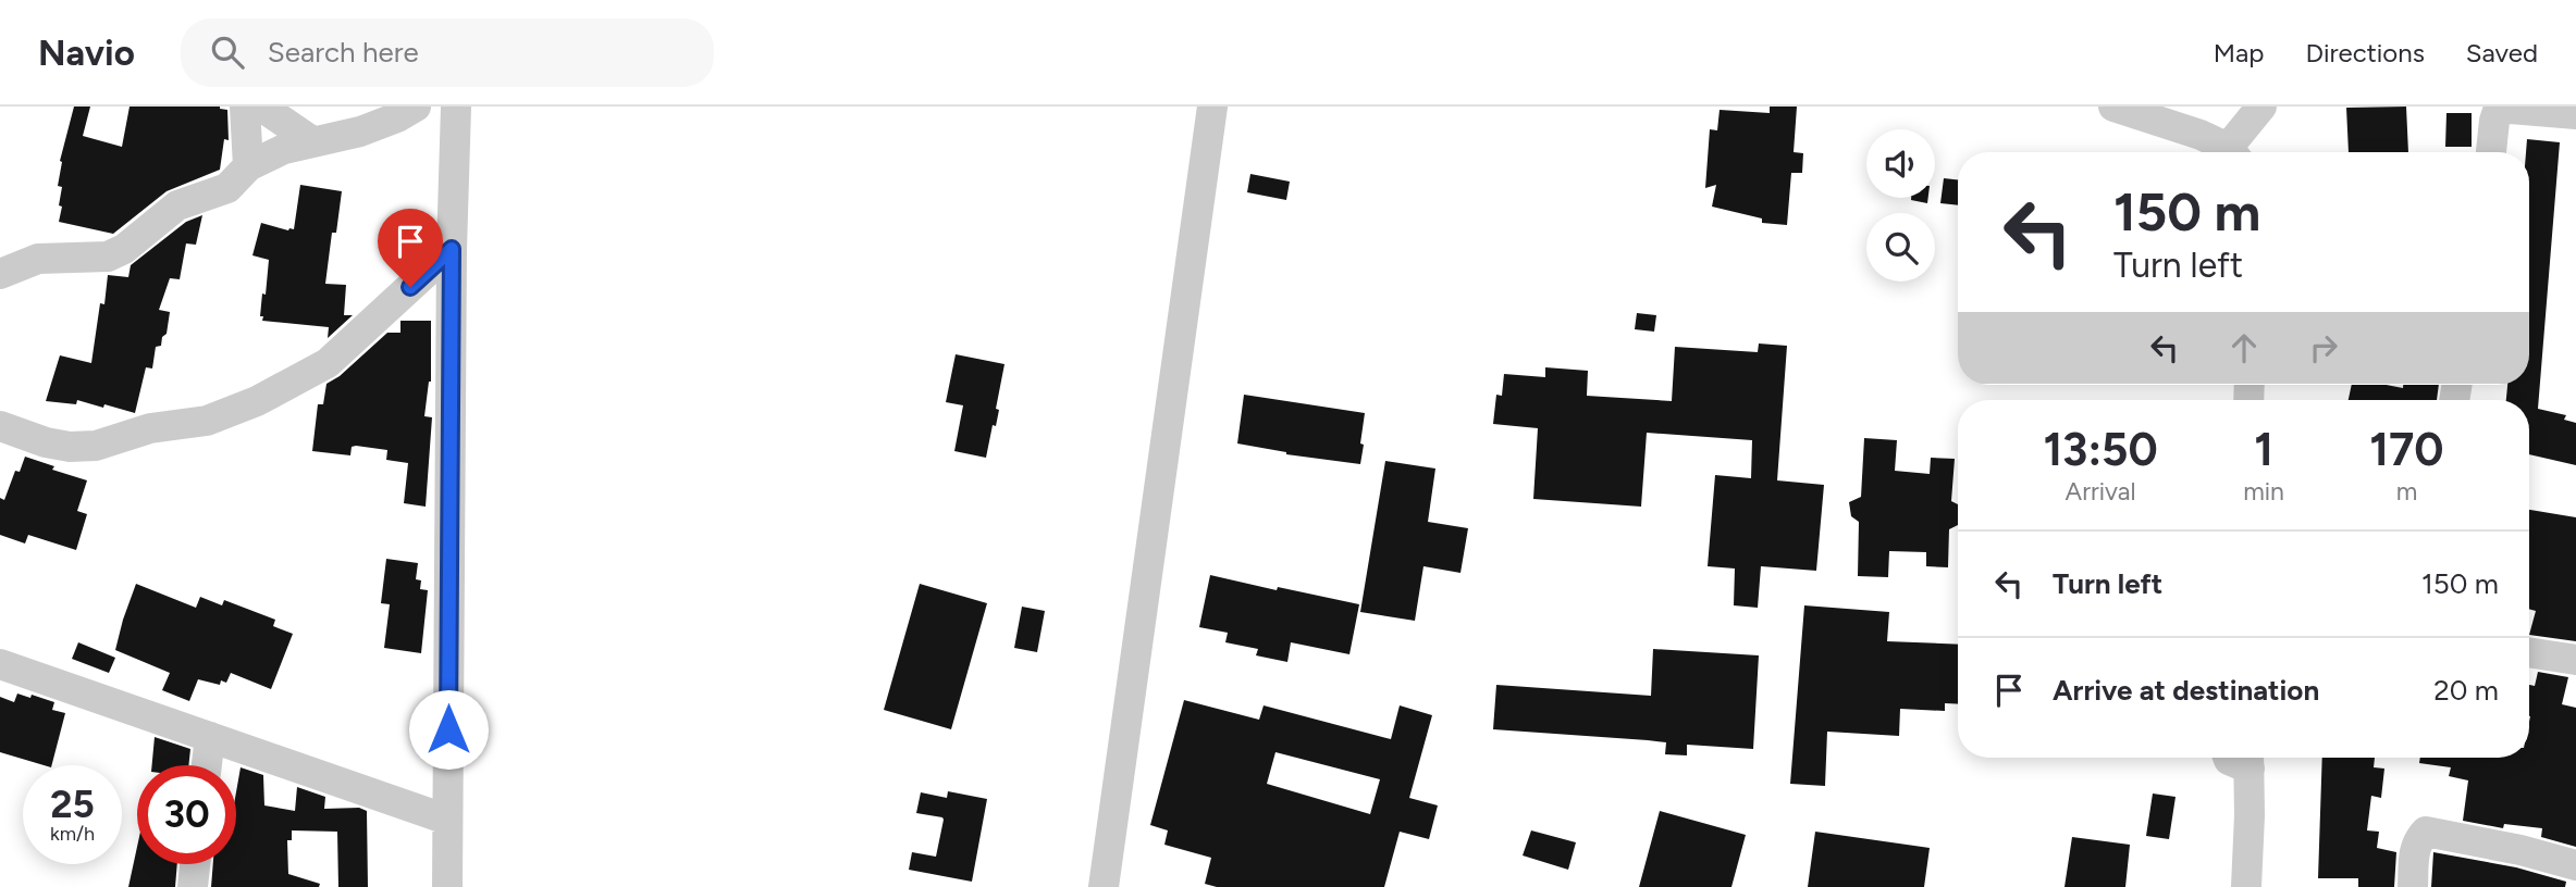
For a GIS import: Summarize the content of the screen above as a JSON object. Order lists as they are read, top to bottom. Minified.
{"page":{"header":"Navio","search":"Search here","nav":["Map","Directions","Saved"],"turn":["150 m","Turn left"],"eta":["13:50","Arrival","1","min","170","m"],"list":[{"name":"Turn left","value":"150 m"},{"name":"Arrive at destination","value":"20 m"}],"speed":"25 km/h","limit":"30"}}
